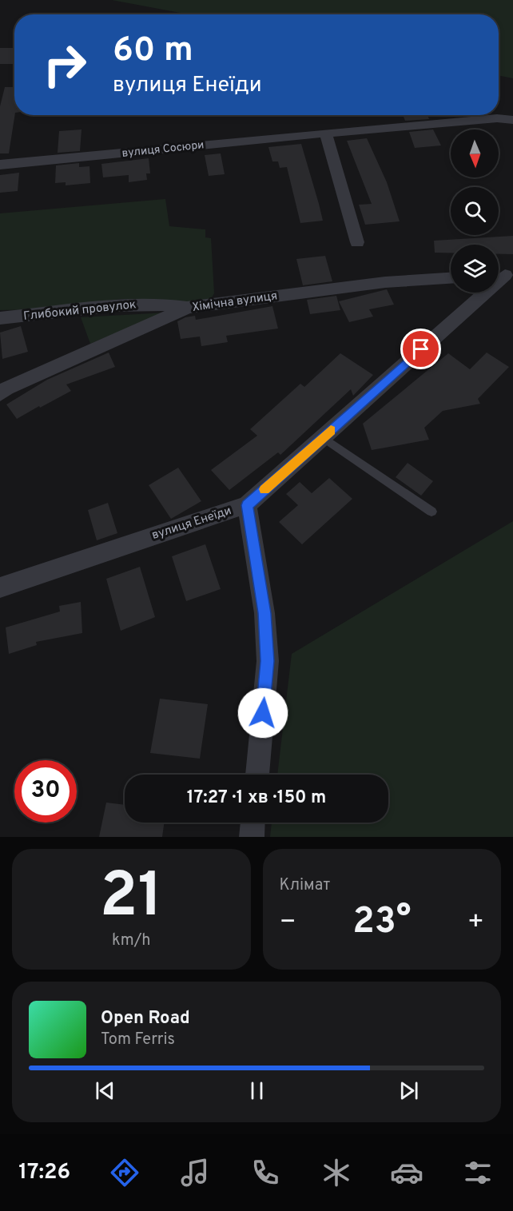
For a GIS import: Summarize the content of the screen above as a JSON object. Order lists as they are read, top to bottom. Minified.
{"streets":{"street":["вулиця Сосюри","Хімічна вулиця","Глибокий провулок","вулиця Енеїди"]},"crossings":[["Хімічна вулиця","Глибокий провулок"]],"north":"bottom","page":{"turn":["60 m","вулиця Енеїди"],"limit":"30","trip":"17:27 · 1 хв · 150 m","tile":[["21","km/h"],"Клімат"],"heat":["−","23°","+"],"song":["Open Road","Tom Ferris"],"tabs":"17:26"}}
